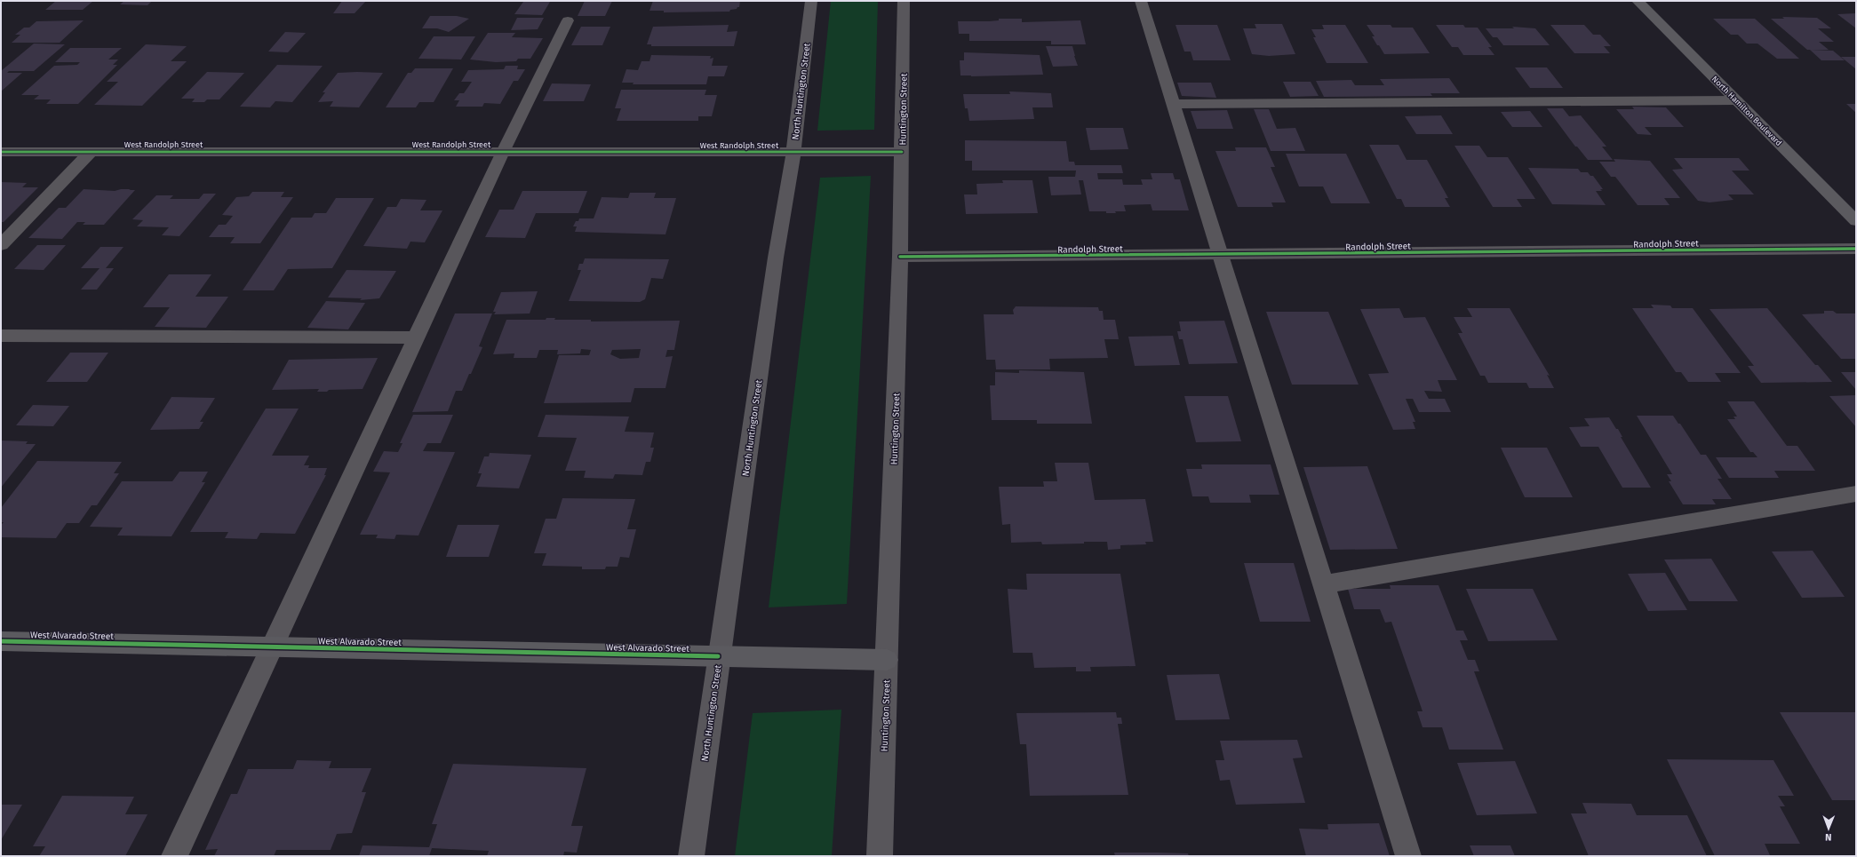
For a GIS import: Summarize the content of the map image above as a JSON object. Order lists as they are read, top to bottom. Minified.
{"streets":{"street":["North Huntington Street","Huntington Street","North Hamilton Boulevard","West Randolph Street","Randolph Street","West Alvarado Street"]},"crossings":[["North Huntington Street","West Randolph Street"],["North Huntington Street","West Alvarado Street"],["Huntington Street","West Randolph Street"],["Huntington Street","Randolph Street"],["Huntington Street","West Alvarado Street"]],"north":"bottom"}
